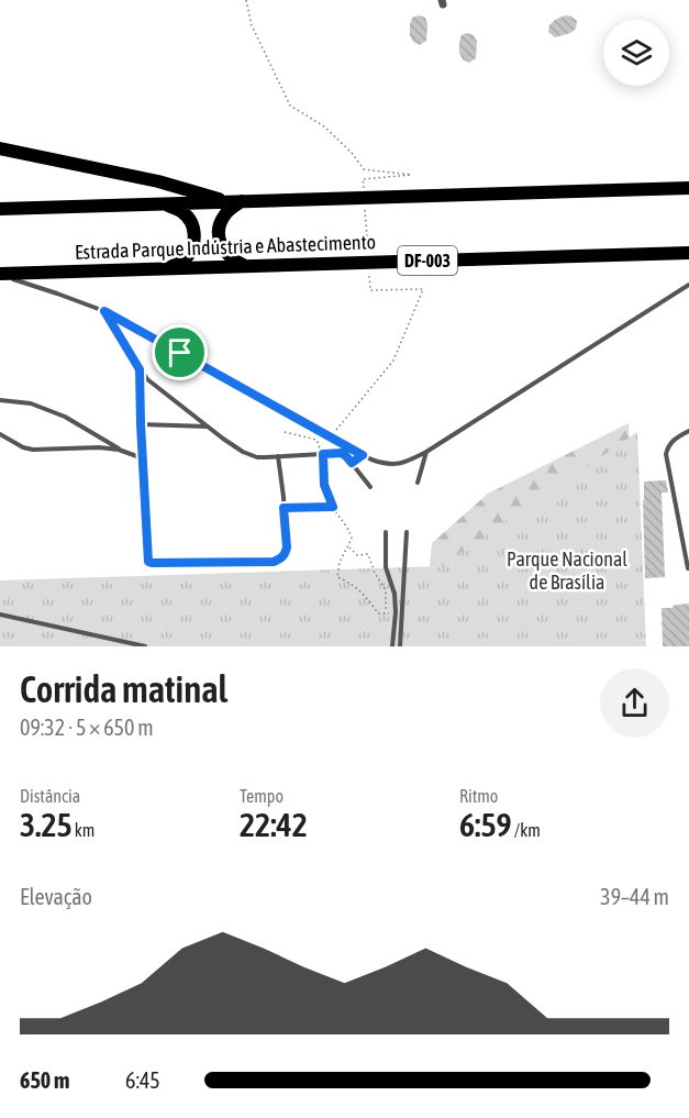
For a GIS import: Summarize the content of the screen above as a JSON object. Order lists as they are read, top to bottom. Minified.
{"streets":{"highway":["Estrada Parque Indústria e Abastecimento","DF-003"]},"parks":["Parque Nacional de Brasília"],"page":{"heading":["Corrida matinal","09:32 · 5 × 650 m"],"stats":[["Distância","3.25 km"],["Tempo","22:42"],["Ritmo","6:59 /km"]],"chart":["Elevação","39–44 m"],"list":[{"name":"650 m","note":"6:45"}]}}
